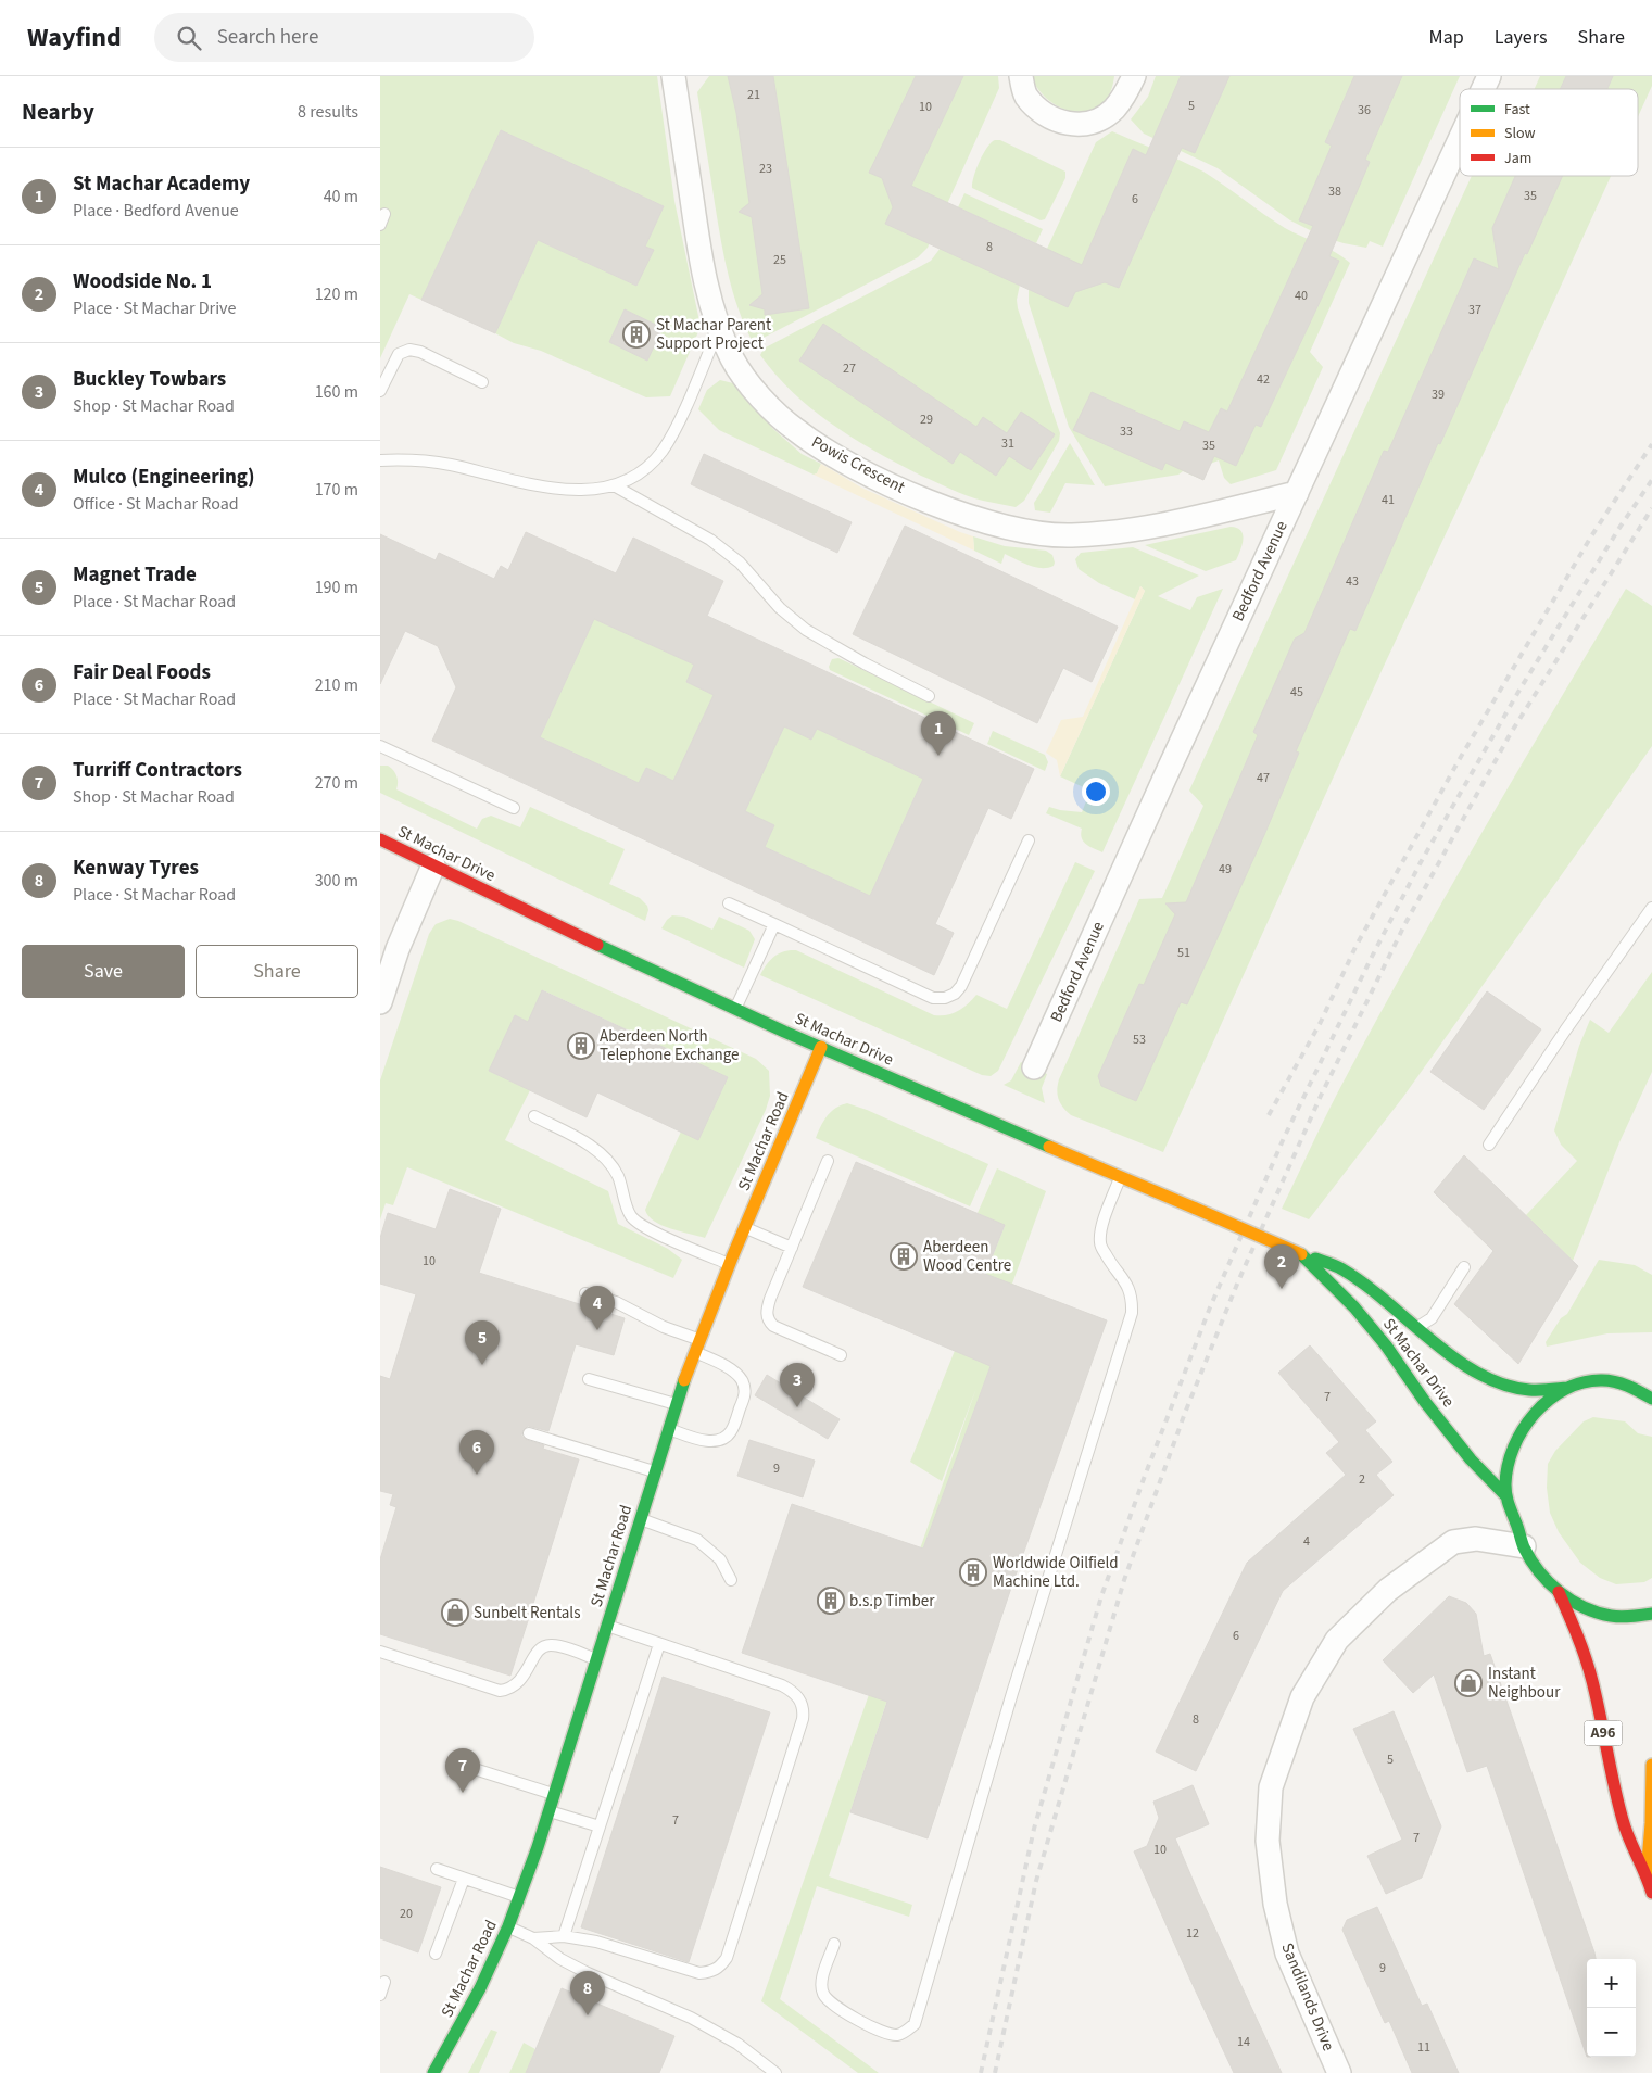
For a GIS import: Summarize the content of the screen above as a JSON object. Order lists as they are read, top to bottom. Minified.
{"streets":{"main road":["St Machar Drive","St Machar Road","A96"],"street":["Powis Crescent","Bedford Avenue","Sandilands Drive"]},"crossings":[["Powis Crescent","Bedford Avenue"],["St Machar Drive","St Machar Road"],["St Machar Drive","A96"],["A96","Sandilands Drive"]],"places":{"building":["St Machar Parent Support Project","Aberdeen North Telephone Exchange","Aberdeen Wood Centre","Worldwide Oilfield Machine Ltd.","b.s.p Timber"],"shop":["Sunbelt Rentals","Instant Neighbour"]},"house_numbers":["21","5","10","36","23","38","35","6","8","25","40","37","27","42","39","29","33","31","35","41","43","45","47","49","51","53","10","7","9","2","4","6","8","5","7","7","10","20","12","9","14","11"],"legend":["Fast","Slow","Jam"],"page":{"header":"Wayfind","search":"Search here","nav":["Map","Layers","Share"],"heading":["Nearby","8 results"],"list":[{"mark":"1","name":"St Machar Academy","note":"Place · Bedford Avenue","value":"40 m"},{"mark":"2","name":"Woodside No. 1","note":"Place · St Machar Drive","value":"120 m"},{"mark":"3","name":"Buckley Towbars","note":"Shop · St Machar Road","value":"160 m"},{"mark":"4","name":"Mulco (Engineering)","note":"Office · St Machar Road","value":"170 m"},{"mark":"5","name":"Magnet Trade","note":"Place · St Machar Road","value":"190 m"},{"mark":"6","name":"Fair Deal Foods","note":"Place · St Machar Road","value":"210 m"},{"mark":"7","name":"Turriff Contractors","note":"Shop · St Machar Road","value":"270 m"},{"mark":"8","name":"Kenway Tyres","note":"Place · St Machar Road","value":"300 m"}],"pins":["1","2","4","5","3","6","7","8"],"buttons":["Save","Share"],"map_buttons":["+","−"]}}
